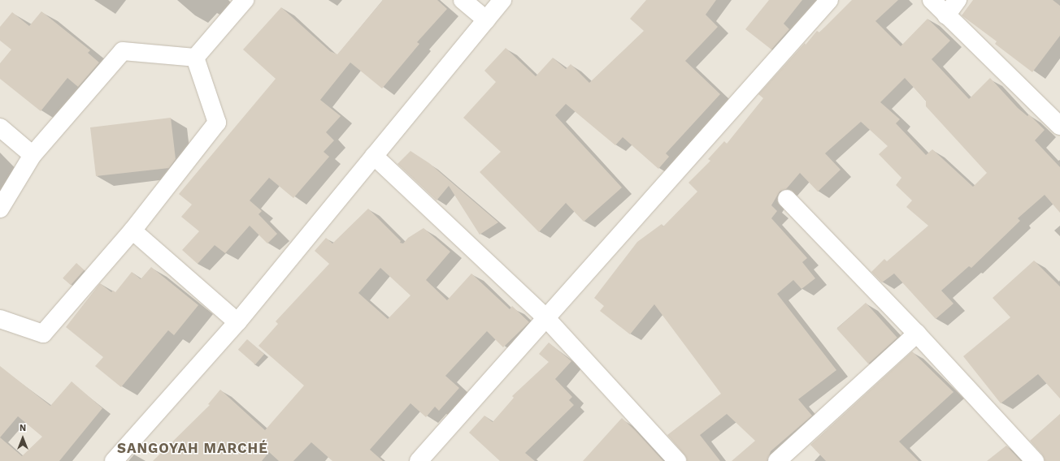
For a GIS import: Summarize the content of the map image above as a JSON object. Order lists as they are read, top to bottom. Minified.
{"districts":["SANGOYAH MARCHÉ"],"north":"top"}
